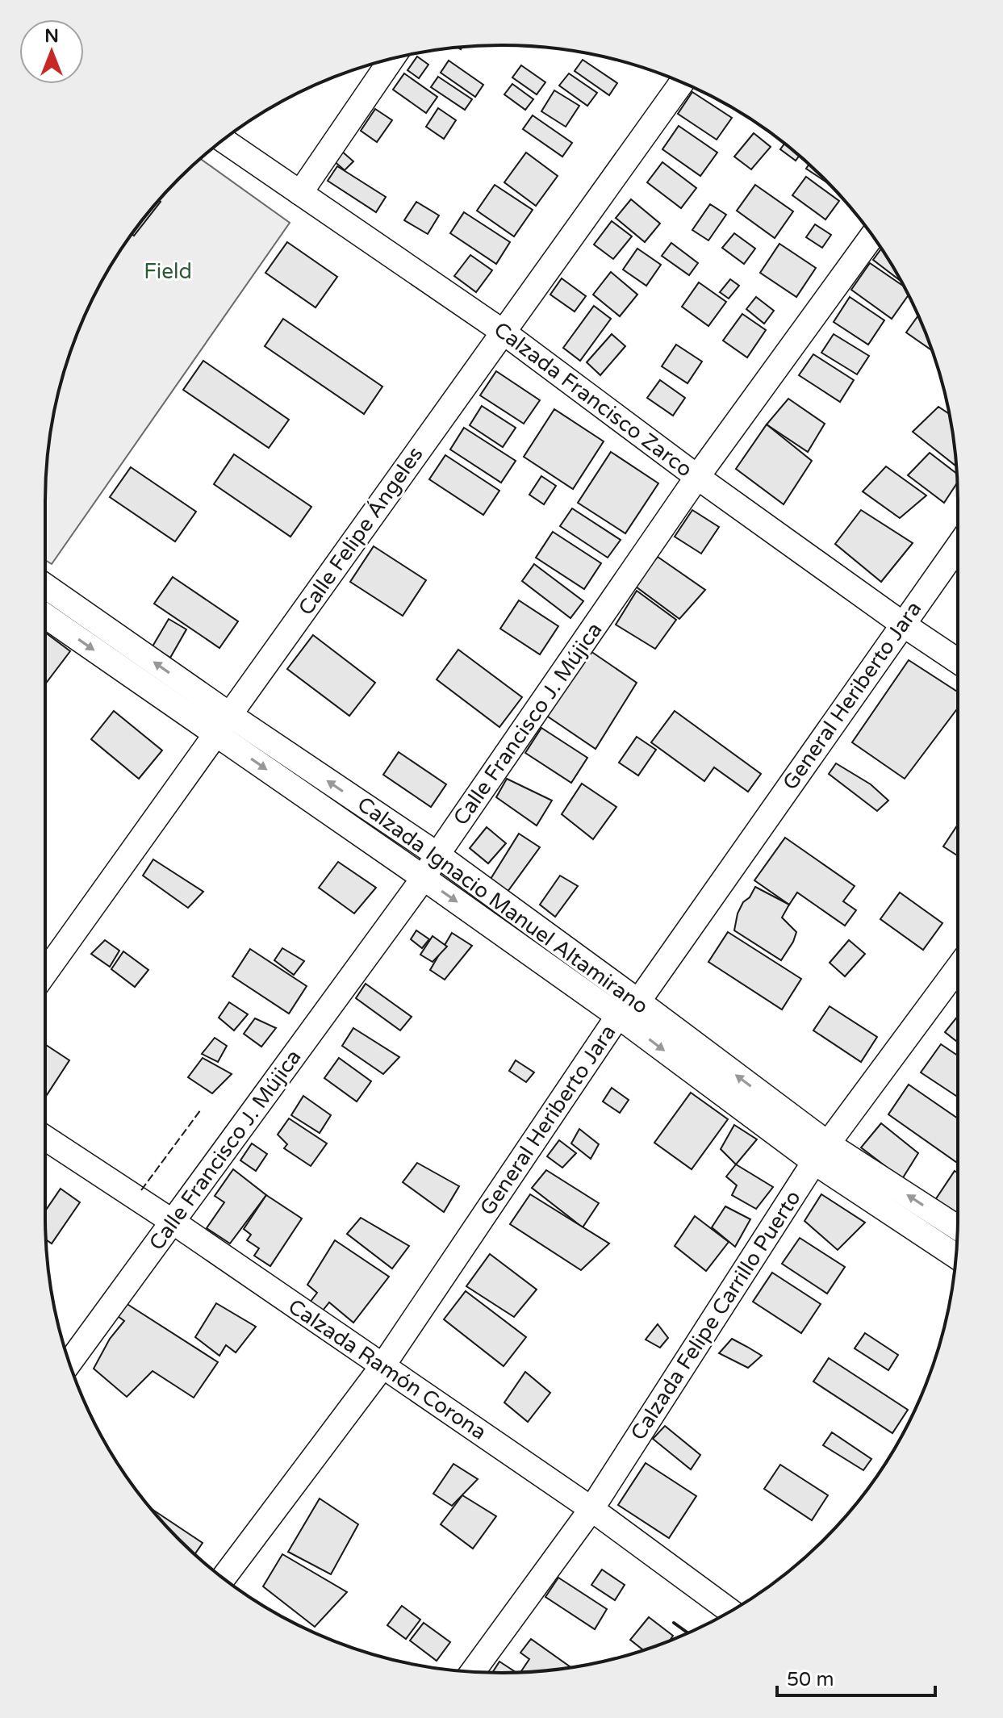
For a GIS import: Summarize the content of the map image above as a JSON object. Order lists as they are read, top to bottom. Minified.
{"streets":{"street":["Calzada Francisco Zarco","Calle Felipe Ángeles","General Heriberto Jara","Calle Francisco J. Mújica","Calzada Ignacio Manuel Altamirano","Calzada Felipe Carrillo Puerto","Calzada Ramón Corona"]},"crossings":[["Calzada Francisco Zarco","Calle Felipe Ángeles"],["Calzada Francisco Zarco","General Heriberto Jara"],["Calzada Francisco Zarco","Calle Francisco J. Mújica"],["Calle Felipe Ángeles","Calzada Ignacio Manuel Altamirano"],["General Heriberto Jara","Calzada Ignacio Manuel Altamirano"],["General Heriberto Jara","Calzada Ramón Corona"],["Calle Francisco J. Mújica","Calzada Ignacio Manuel Altamirano"],["Calle Francisco J. Mújica","Calzada Ramón Corona"],["Calzada Ignacio Manuel Altamirano","Calzada Felipe Carrillo Puerto"],["Calzada Felipe Carrillo Puerto","Calzada Ramón Corona"]],"parks":["Field"],"scale_bar":"50 m","north":"top"}
